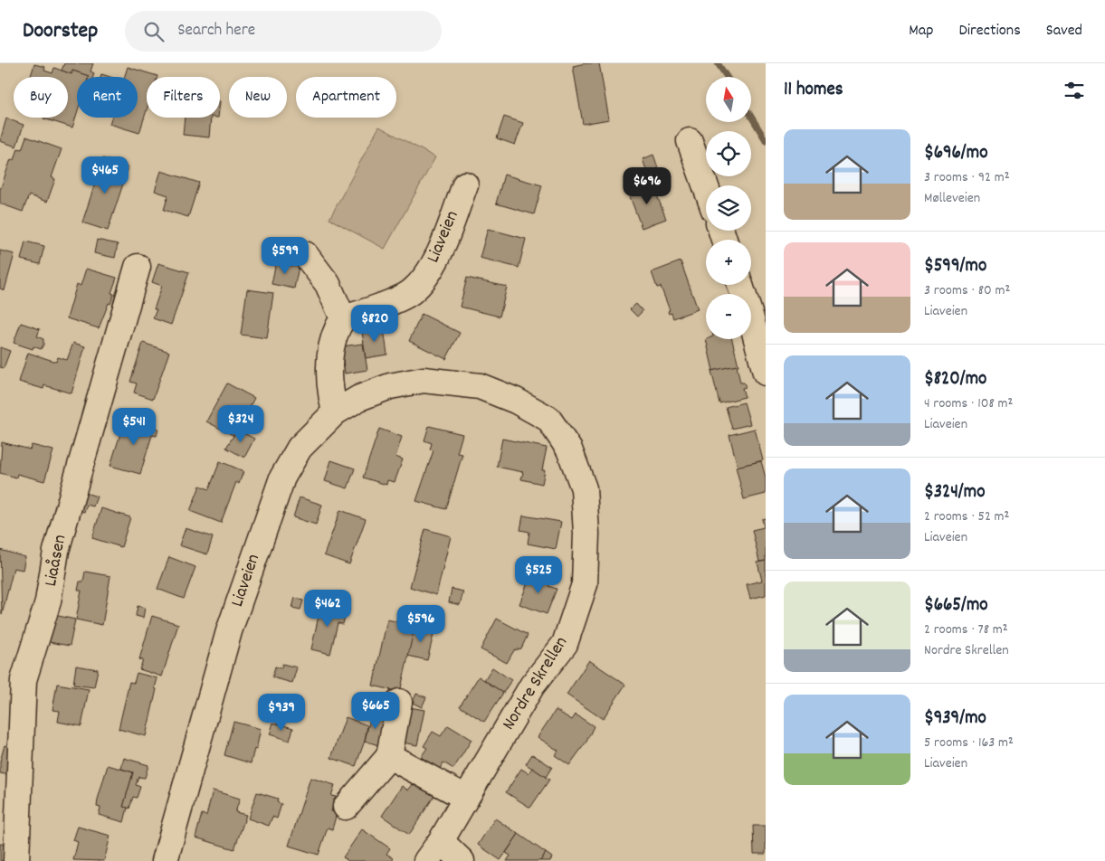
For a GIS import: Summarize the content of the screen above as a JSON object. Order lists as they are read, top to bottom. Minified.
{"streets":{"street":["Liaveien","Liaåsen","Nordre Skrellen"]},"crossings":[["Liaveien","Nordre Skrellen"]],"north":"top","page":{"header":"Doorstep","search":"Search here","nav":["Map","Directions","Saved"],"heading":"11 homes","map_buttons":["+","−"],"chip":["Buy","Rent","Filters","New","Apartment"],"list":[{"name":"$696/mo","note":"3 rooms · 92 m² · Mølleveien"},{"name":"$599/mo","note":"3 rooms · 80 m² · Liaveien"},{"name":"$820/mo","note":"4 rooms · 108 m² · Liaveien"},{"name":"$324/mo","note":"2 rooms · 52 m² · Liaveien"},{"name":"$665/mo","note":"2 rooms · 78 m² · Nordre Skrellen"},{"name":"$939/mo","note":"5 rooms · 163 m² · Liaveien"}],"price":["$465","$696","$599","$820","$324","$541","$525","$462","$596","$665","$939"]}}
